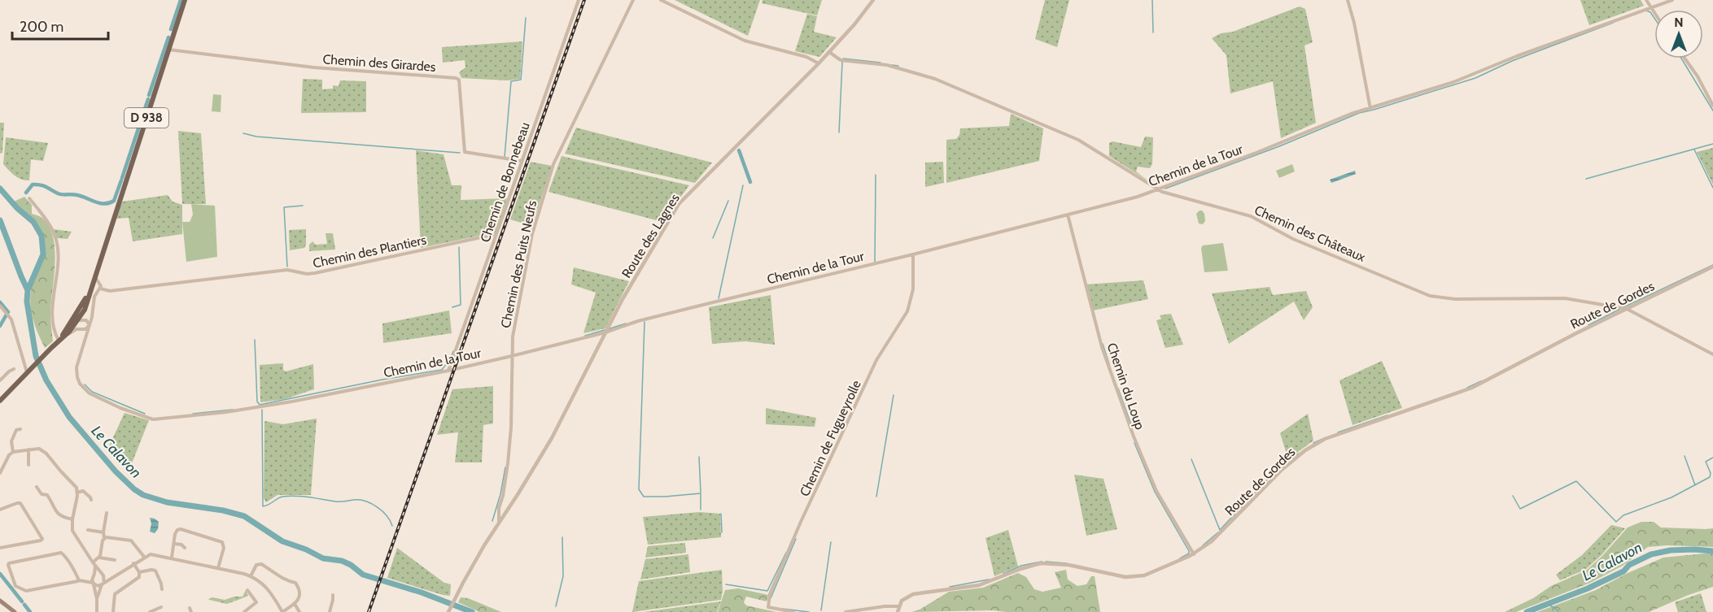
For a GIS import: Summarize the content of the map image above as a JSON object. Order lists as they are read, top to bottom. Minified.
{"streets":{"main road":["D 938"],"street":["Chemin des Girardes","Chemin de la Tour","Chemin de Bonnebeau","Chemin des Châteaux","Route des Lagnes","Chemin des Plantiers","Chemin des Puits Neufs","Route de Gordes","Chemin du Loup","Chemin de Fugueyrolle"]},"crossings":[["Chemin des Girardes","D 938"],["Chemin des Girardes","Chemin de Bonnebeau"],["Chemin de la Tour","Chemin de Bonnebeau"],["Chemin de la Tour","Chemin des Châteaux"],["Chemin de la Tour","Route des Lagnes"],["Chemin de la Tour","Chemin des Plantiers"],["Chemin de la Tour","Chemin des Puits Neufs"],["Chemin de la Tour","Chemin du Loup"],["Chemin de la Tour","Chemin de Fugueyrolle"],["Chemin de Bonnebeau","Chemin des Plantiers"],["Chemin des Châteaux","Route des Lagnes"],["Chemin des Châteaux","Route de Gordes"],["Route des Lagnes","Chemin des Puits Neufs"],["Route de Gordes","Chemin du Loup"]],"water":["Le Calavon"],"scale_bar":"200 m","north":"top"}
